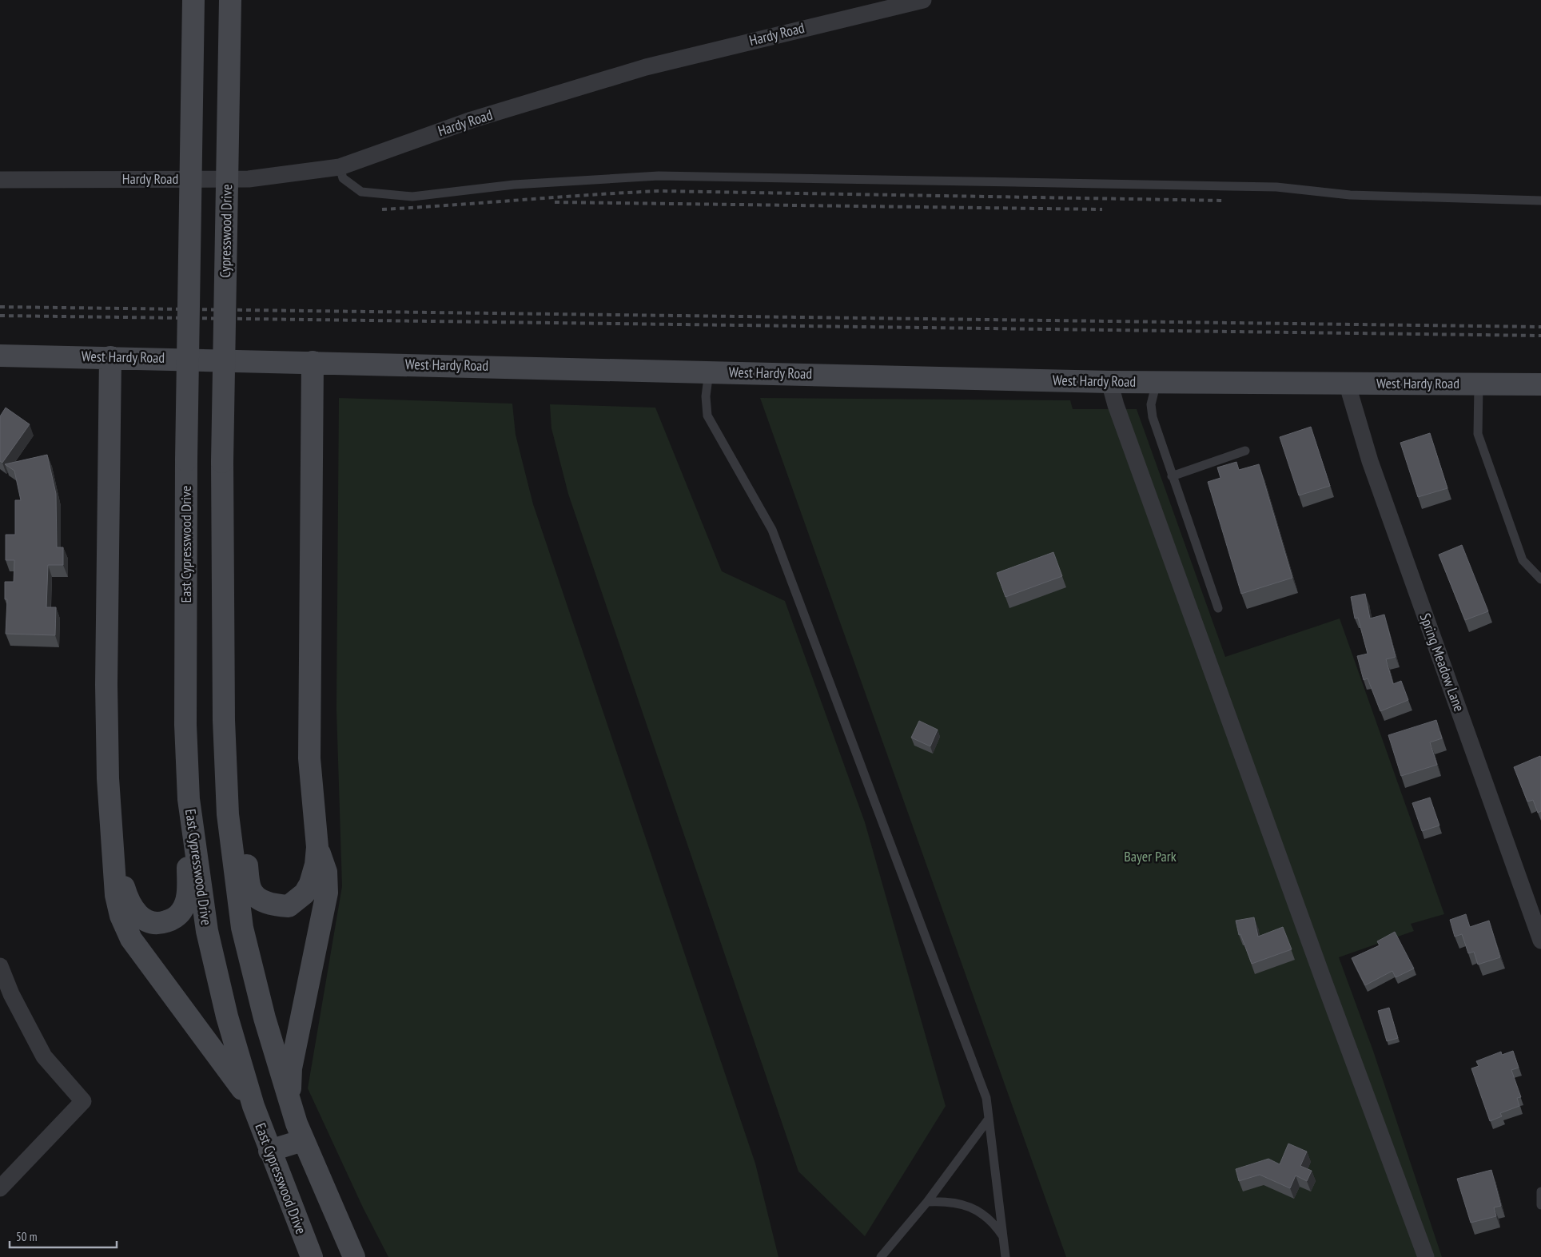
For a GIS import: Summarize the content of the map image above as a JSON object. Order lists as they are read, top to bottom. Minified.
{"streets":{"main road":["Cypresswood Drive","West Hardy Road","East Cypresswood Drive"],"street":["Hardy Road","Spring Meadow Lane"]},"crossings":[["West Hardy Road","Spring Meadow Lane"]],"parks":["Bayer Park"],"scale_bar":"50 m"}
